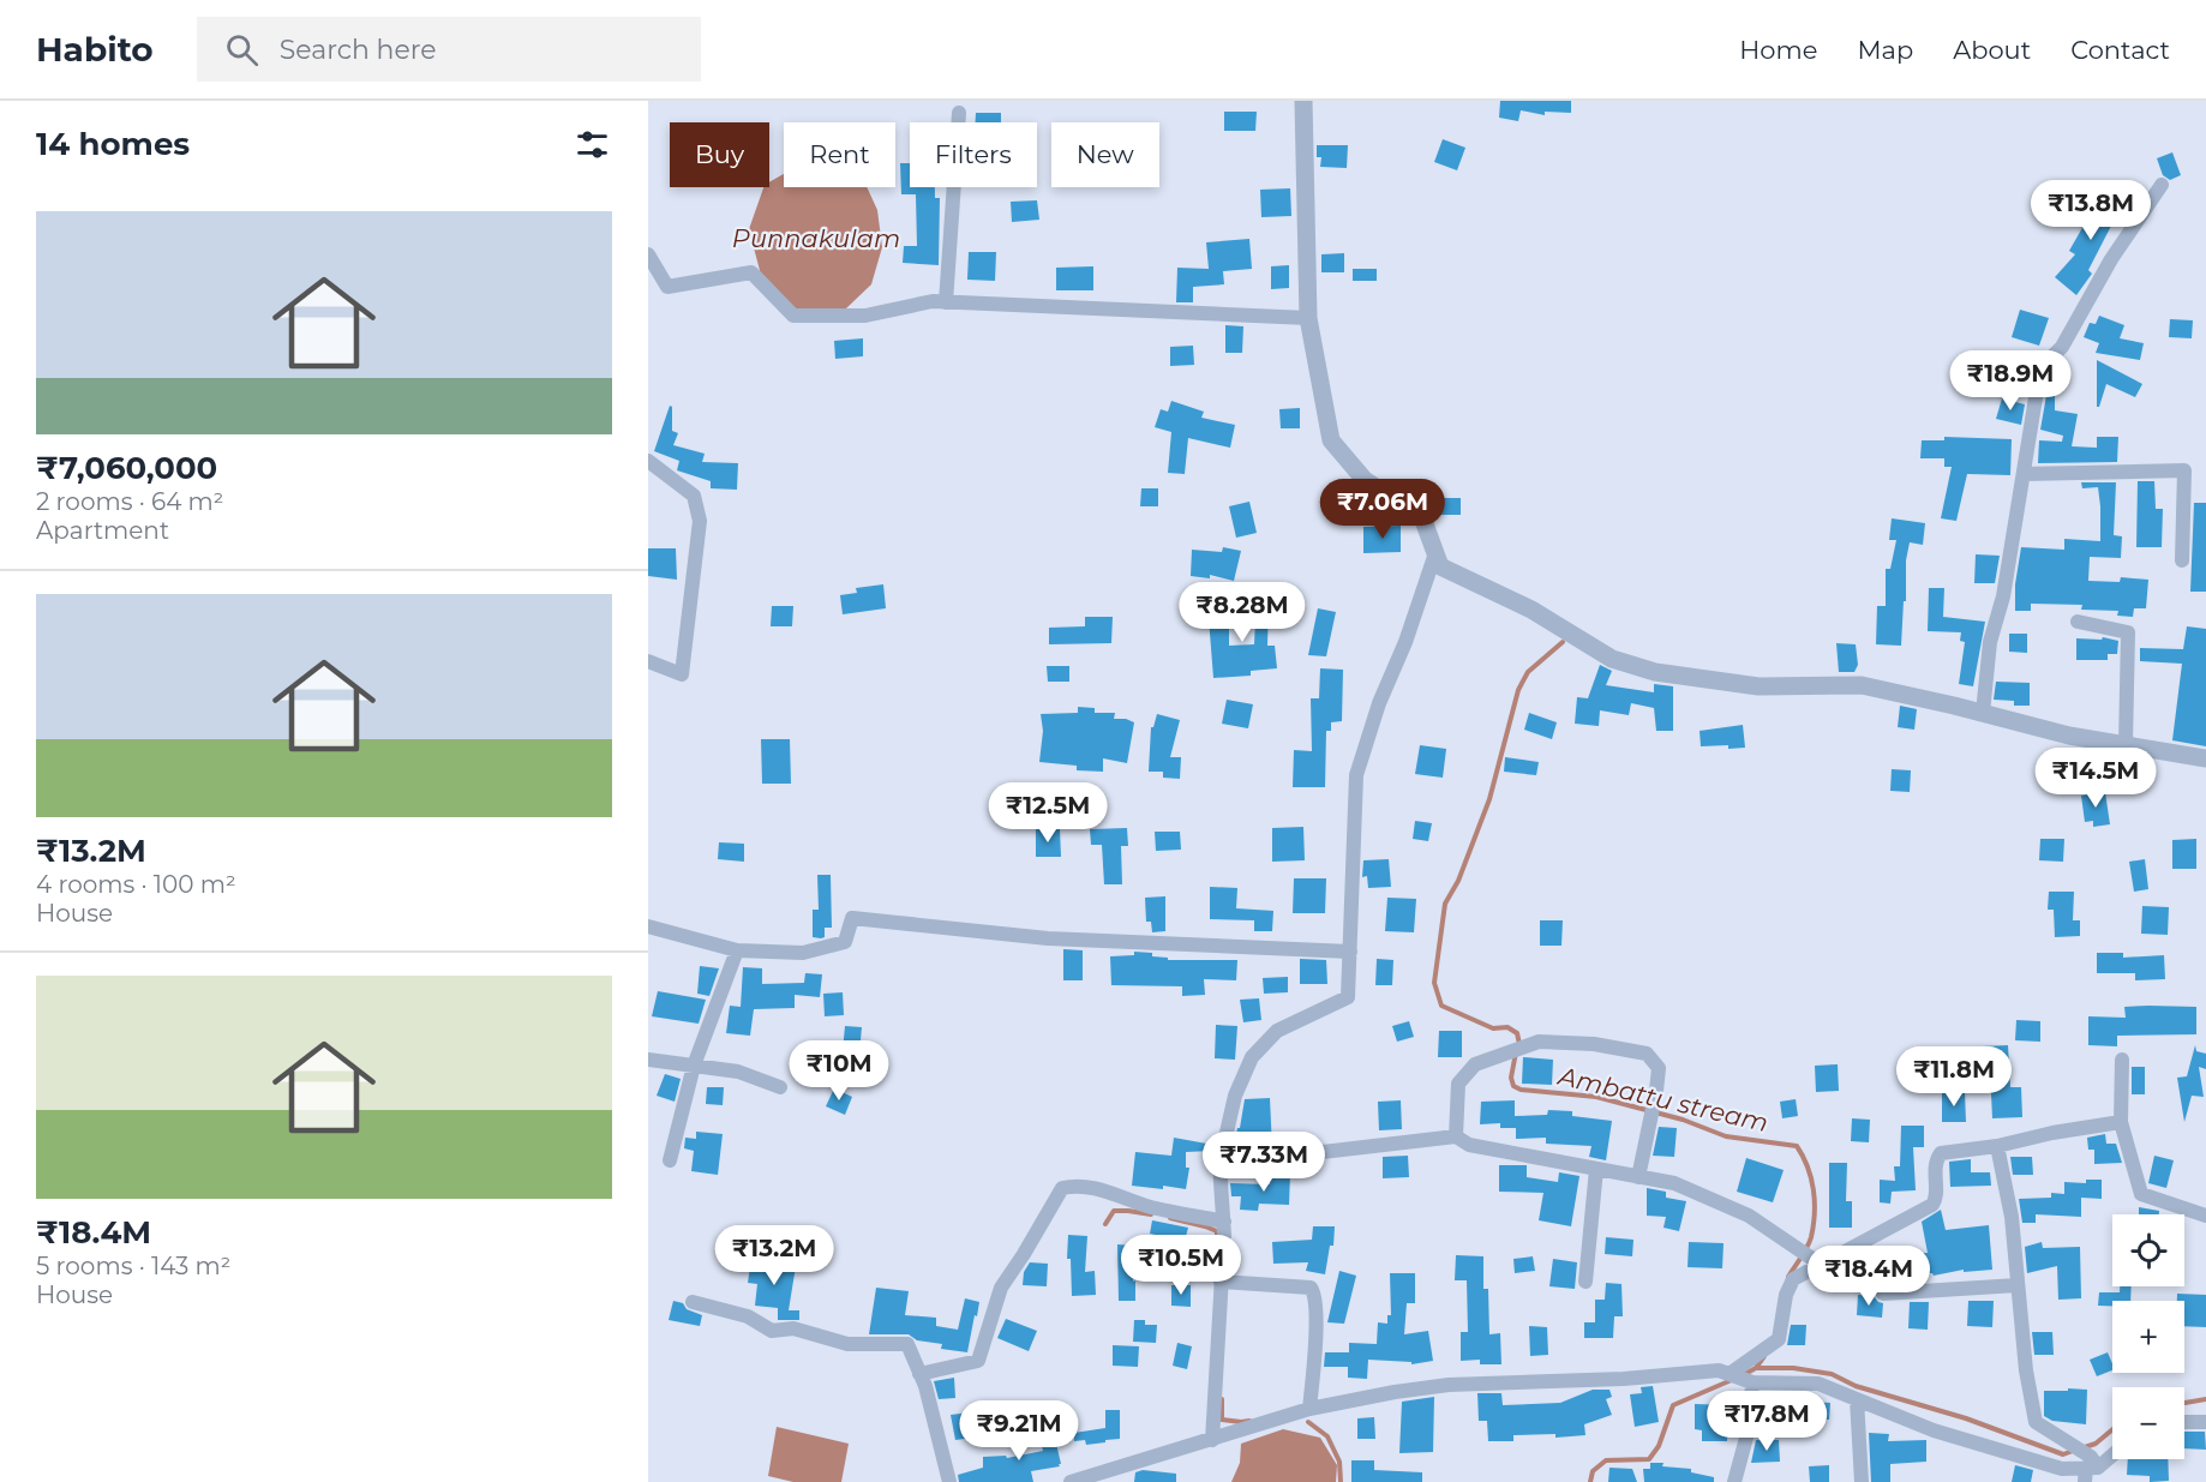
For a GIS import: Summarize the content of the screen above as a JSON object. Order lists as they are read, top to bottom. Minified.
{"water":["Punnakulam","Ambattu stream"],"page":{"header":"Habito","search":"Search here","nav":["Home","Map","About","Contact"],"heading":"14 homes","chip":["Buy","Rent","Filters","New"],"price":["₹13.8M","₹18.9M","₹7.06M","₹8.28M","₹14.5M","₹12.5M","₹10M","₹11.8M","₹7.33M","₹13.2M","₹10.5M","₹18.4M","₹17.8M","₹9.21M"],"list":[{"name":"₹7,060,000","note":"2 rooms · 64 m² · Apartment"},{"name":"₹13.2M","note":"4 rooms · 100 m² · House"},{"name":"₹18.4M","note":"5 rooms · 143 m² · House"}],"map_buttons":["+","−"]}}
